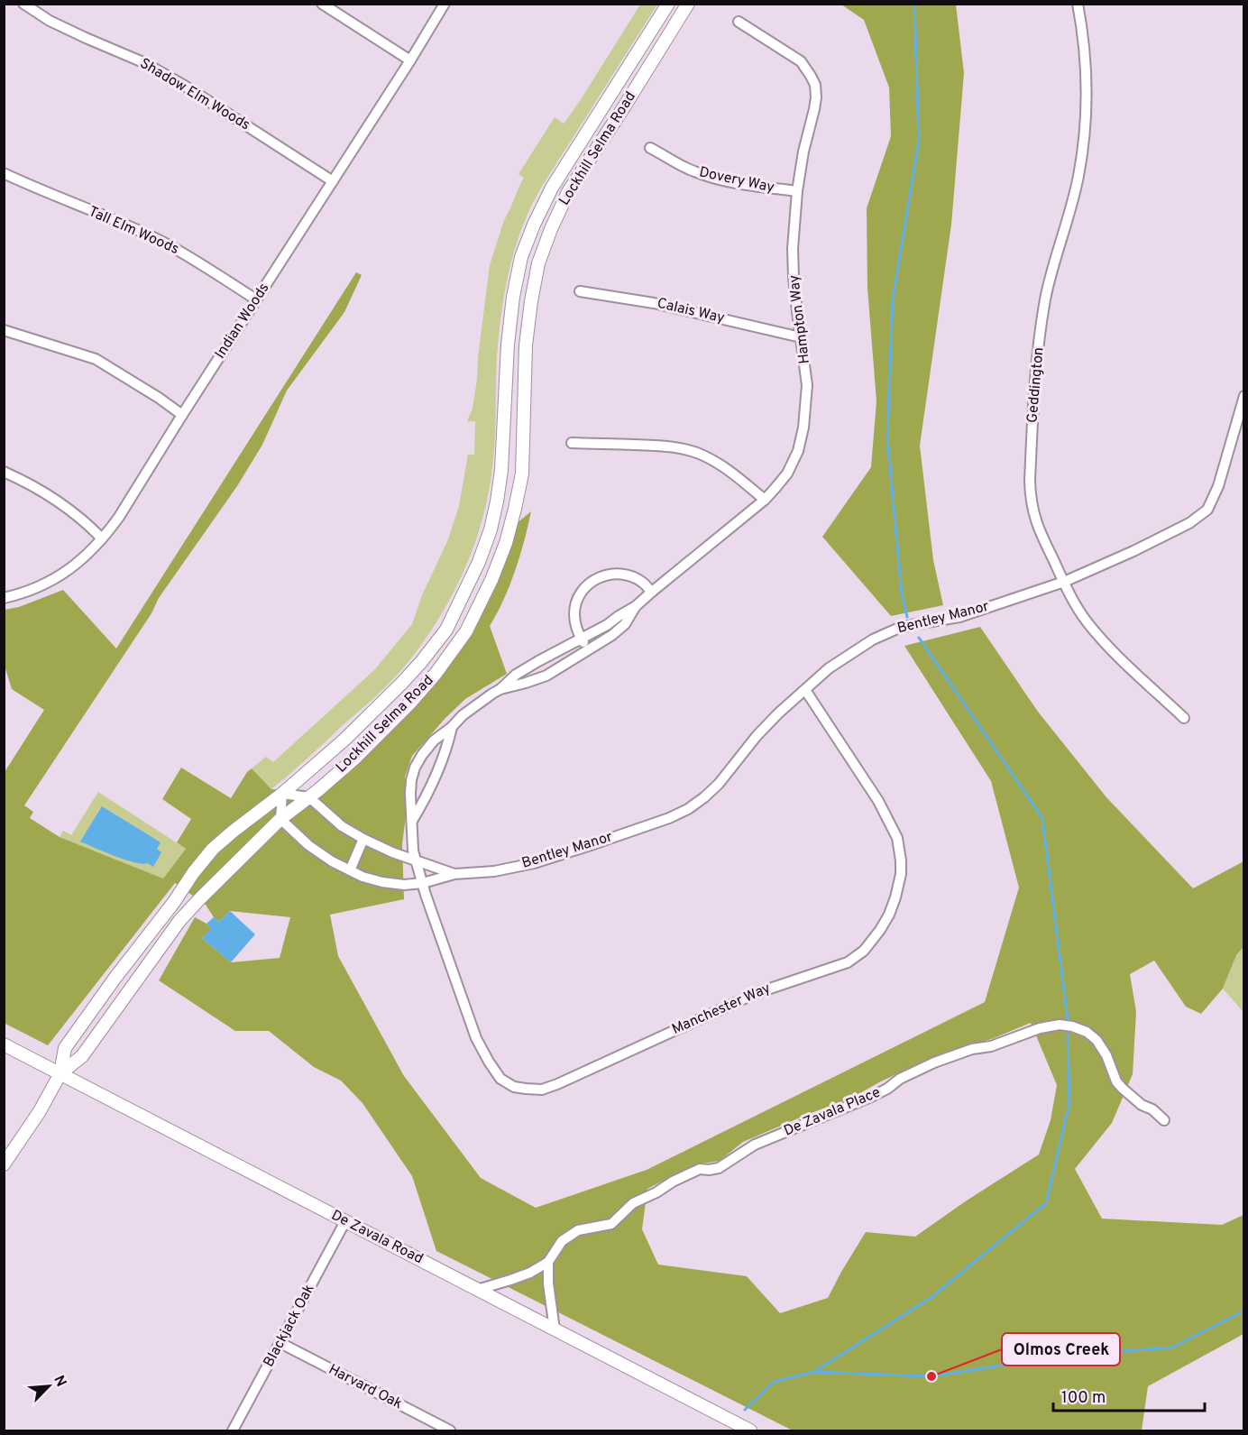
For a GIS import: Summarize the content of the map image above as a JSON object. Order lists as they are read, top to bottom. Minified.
{"streets":{"main road":["Lockhill Selma Road","De Zavala Road"],"street":["Shadow Elm Woods","Dovery Way","Tall Elm Woods","Calais Way","Hampton Way","Indian Woods","Geddington","Bentley Manor","Manchester Way","De Zavala Place","Blackjack Oak","Harvard Oak"]},"crossings":[["Shadow Elm Woods","Indian Woods"],["Lockhill Selma Road","Bentley Manor"],["Lockhill Selma Road","De Zavala Road"],["Dovery Way","Hampton Way"],["Tall Elm Woods","Indian Woods"],["Calais Way","Hampton Way"],["Hampton Way","Bentley Manor"],["Hampton Way","Manchester Way"],["Geddington","Bentley Manor"],["Bentley Manor","Manchester Way"],["De Zavala Place","De Zavala Road"],["De Zavala Road","Blackjack Oak"],["Blackjack Oak","Harvard Oak"]],"places":["Olmos Creek"],"scale_bar":"100 m","north":"top right"}
